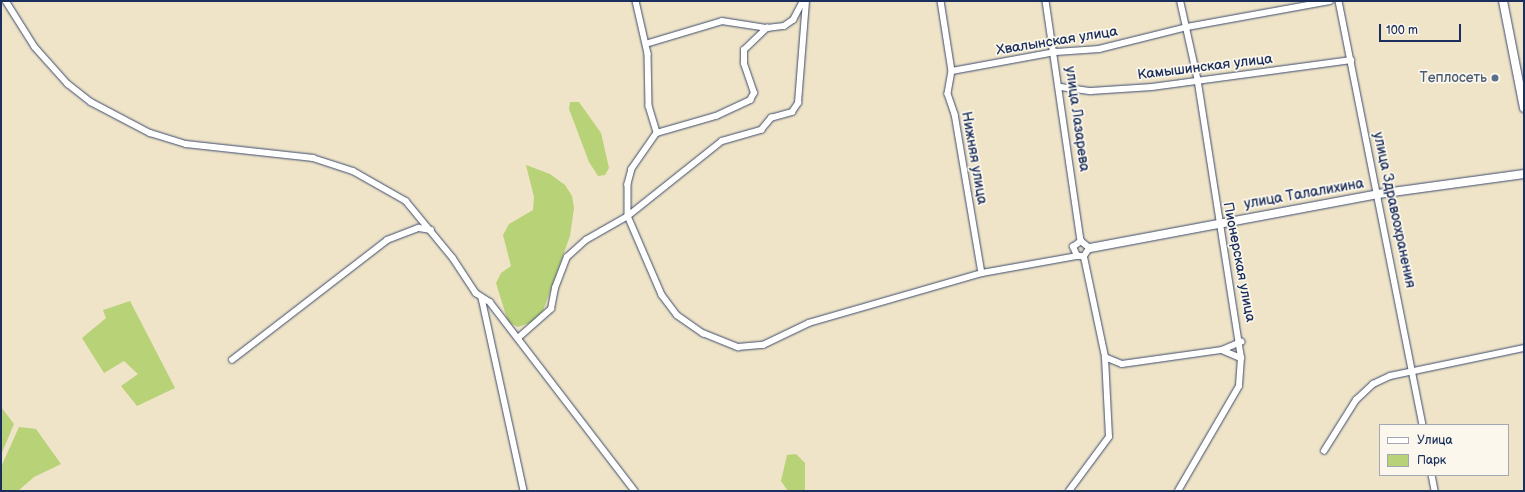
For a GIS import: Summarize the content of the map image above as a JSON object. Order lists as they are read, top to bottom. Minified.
{"streets":{"street":["Хвалынская улица","Камышинская улица","улица Лазарева","Нижняя улица","улица Талалихина","улица Здравоохранения","Пионерская улица"]},"crossings":[["Хвалынская улица","улица Лазарева"],["Хвалынская улица","Нижняя улица"],["Хвалынская улица","Пионерская улица"],["Камышинская улица","улица Лазарева"],["Камышинская улица","улица Здравоохранения"],["Камышинская улица","Пионерская улица"],["улица Талалихина","улица Здравоохранения"],["улица Талалихина","Пионерская улица"]],"places":["Теплосеть"],"legend":["Улица","Парк"],"scale_bar":"100 m"}
